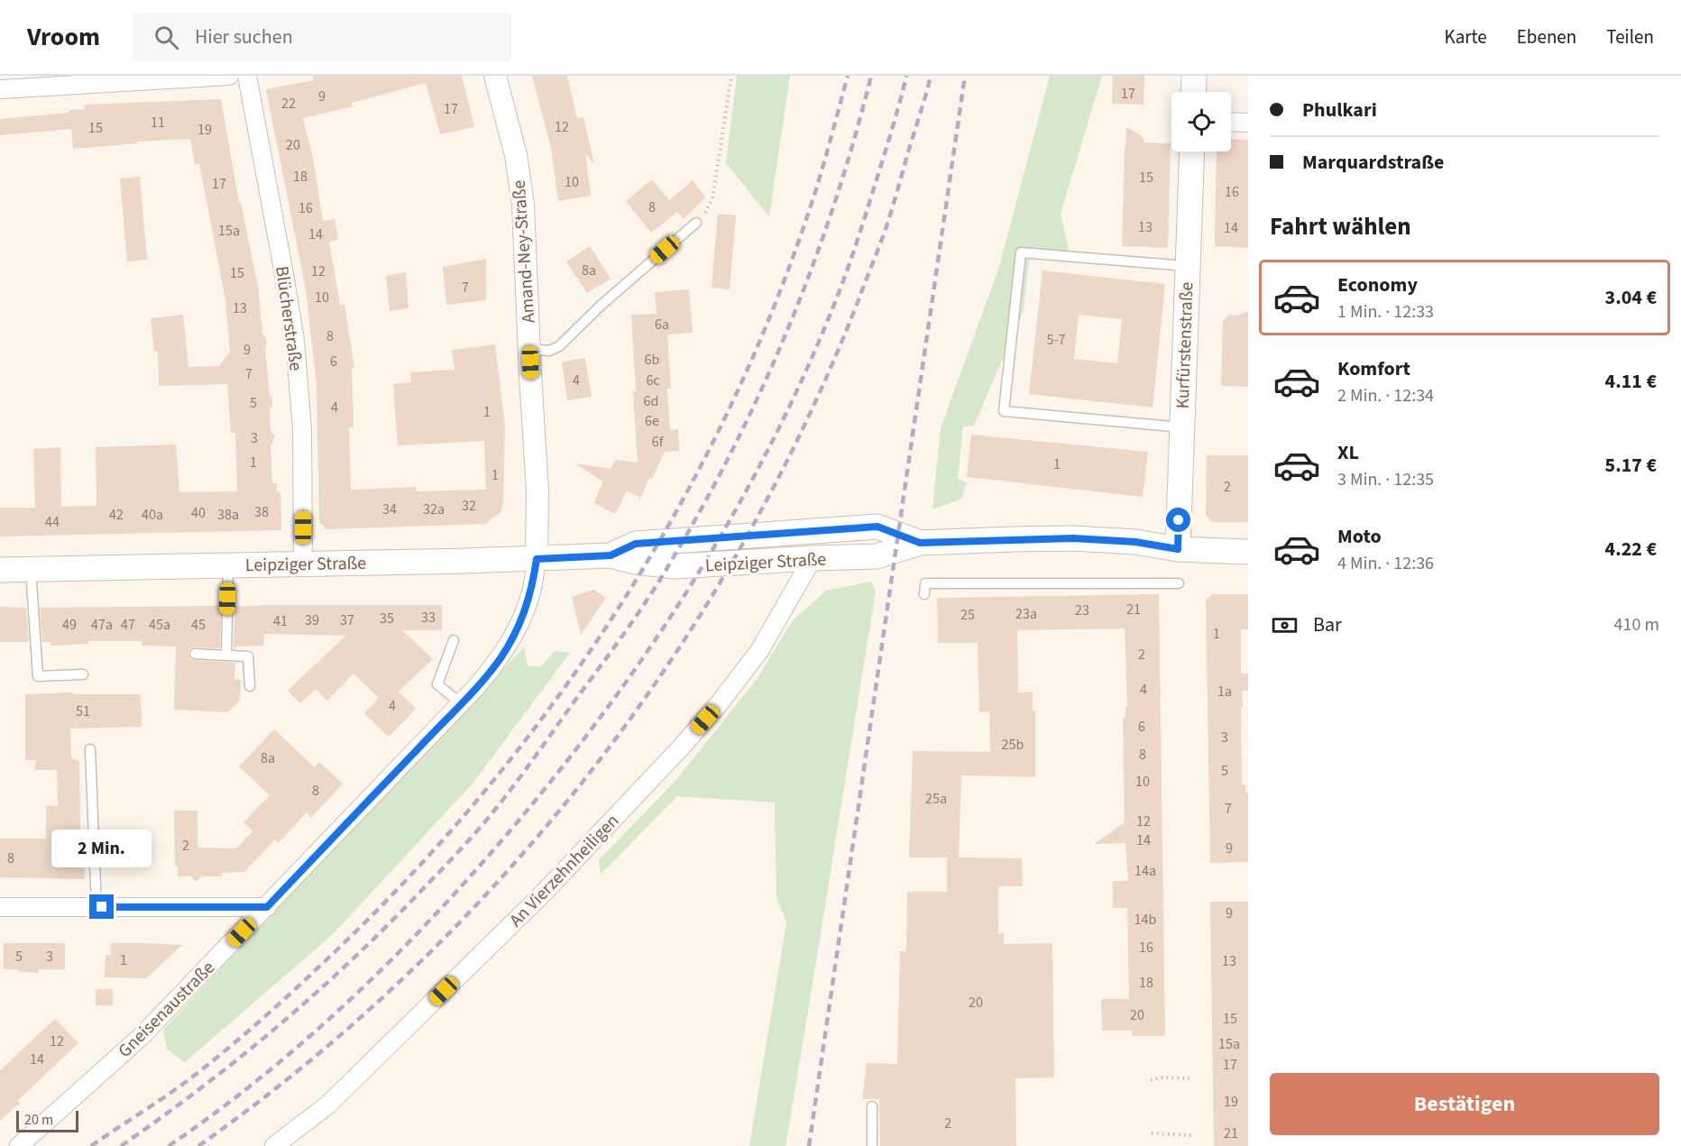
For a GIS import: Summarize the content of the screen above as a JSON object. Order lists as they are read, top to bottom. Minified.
{"streets":{"main road":["Kurfürstenstraße","Leipziger Straße"],"street":["Amand-Ney-Straße","Blücherstraße","An Vierzehnheiligen","Gneisenaustraße"]},"crossings":[["Amand-Ney-Straße","Leipziger Straße"],["Amand-Ney-Straße","Gneisenaustraße"],["Blücherstraße","Leipziger Straße"],["Kurfürstenstraße","Leipziger Straße"],["Leipziger Straße","An Vierzehnheiligen"],["Leipziger Straße","Gneisenaustraße"]],"house_numbers":["17","9","22","17","11","12","15","19","20","18","15","10","17","16","8","16","13","14","15a","14","8a","12","15","7","10","13","6a","8","5-7","9","6b","6","7","4","6c","6d","5","4","1","6e","3","6f","1","1","1","2","32","34","32a","38","40","42","40a","38a","44","21","23","23a","25","33","35","39","37","41","49","47a","47","45a","45","1","2","4","1a","4","51","6","3","25b","8","8a","5","10","8","25a","7","12","14","2","9","8","14a","9","14b","16","5","3","1","13","18","20","20","15","12","15a","14","17","19","2","21"],"scale_bar":"20 m","page":{"header":"Vroom","search":"Hier suchen","nav":["Karte","Ebenen","Teilen"],"banner":["Phulkari","Marquardstraße"],"heading":"Fahrt wählen","list":[{"name":"Economy","note":"1 Min. · 12:33","value":"3.04 €"},{"name":"Komfort","note":"2 Min. · 12:34","value":"4.11 €"},{"name":"XL","note":"3 Min. · 12:35","value":"5.17 €"},{"name":"Moto","note":"4 Min. · 12:36","value":"4.22 €"}],"pay":["Bar","410 m"],"bubble":"2 Min.","buttons":"Bestätigen","scale":"20 m"}}
